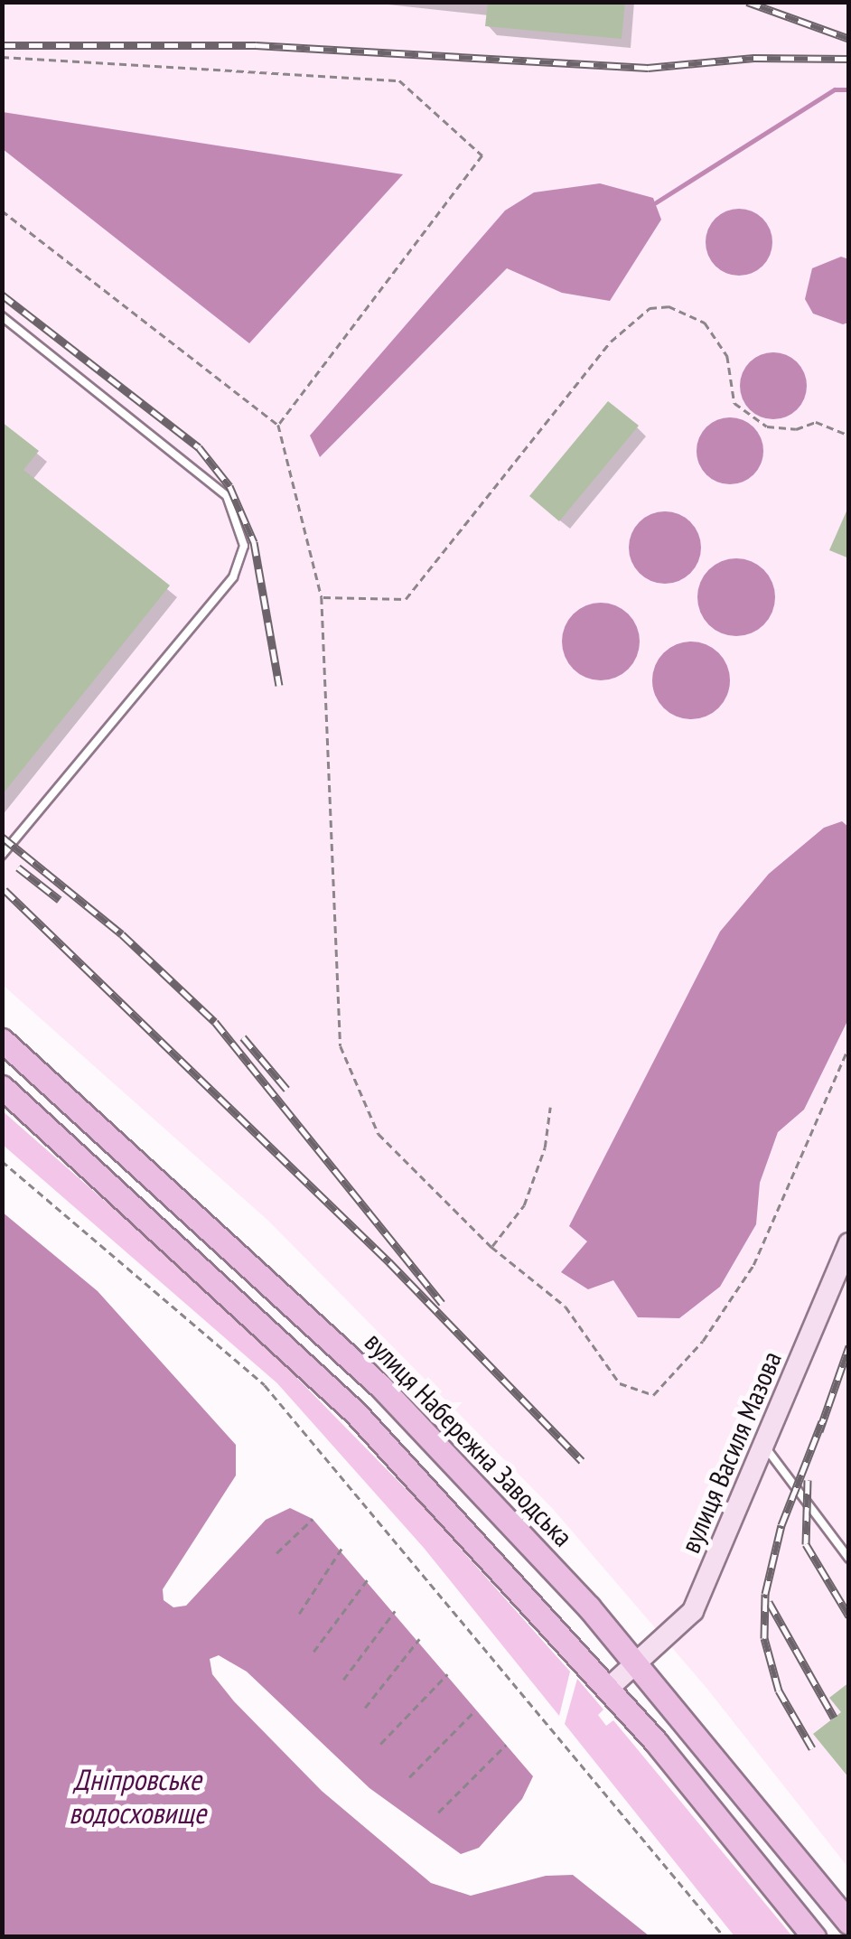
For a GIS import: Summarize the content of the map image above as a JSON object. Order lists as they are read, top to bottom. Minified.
{"streets":{"main road":["вулиця Набережна Заводська"],"street":["вулиця Василя Мазова"]},"crossings":[["вулиця Набережна Заводська","вулиця Василя Мазова"]],"water":["Дніпровське водосховище"]}
